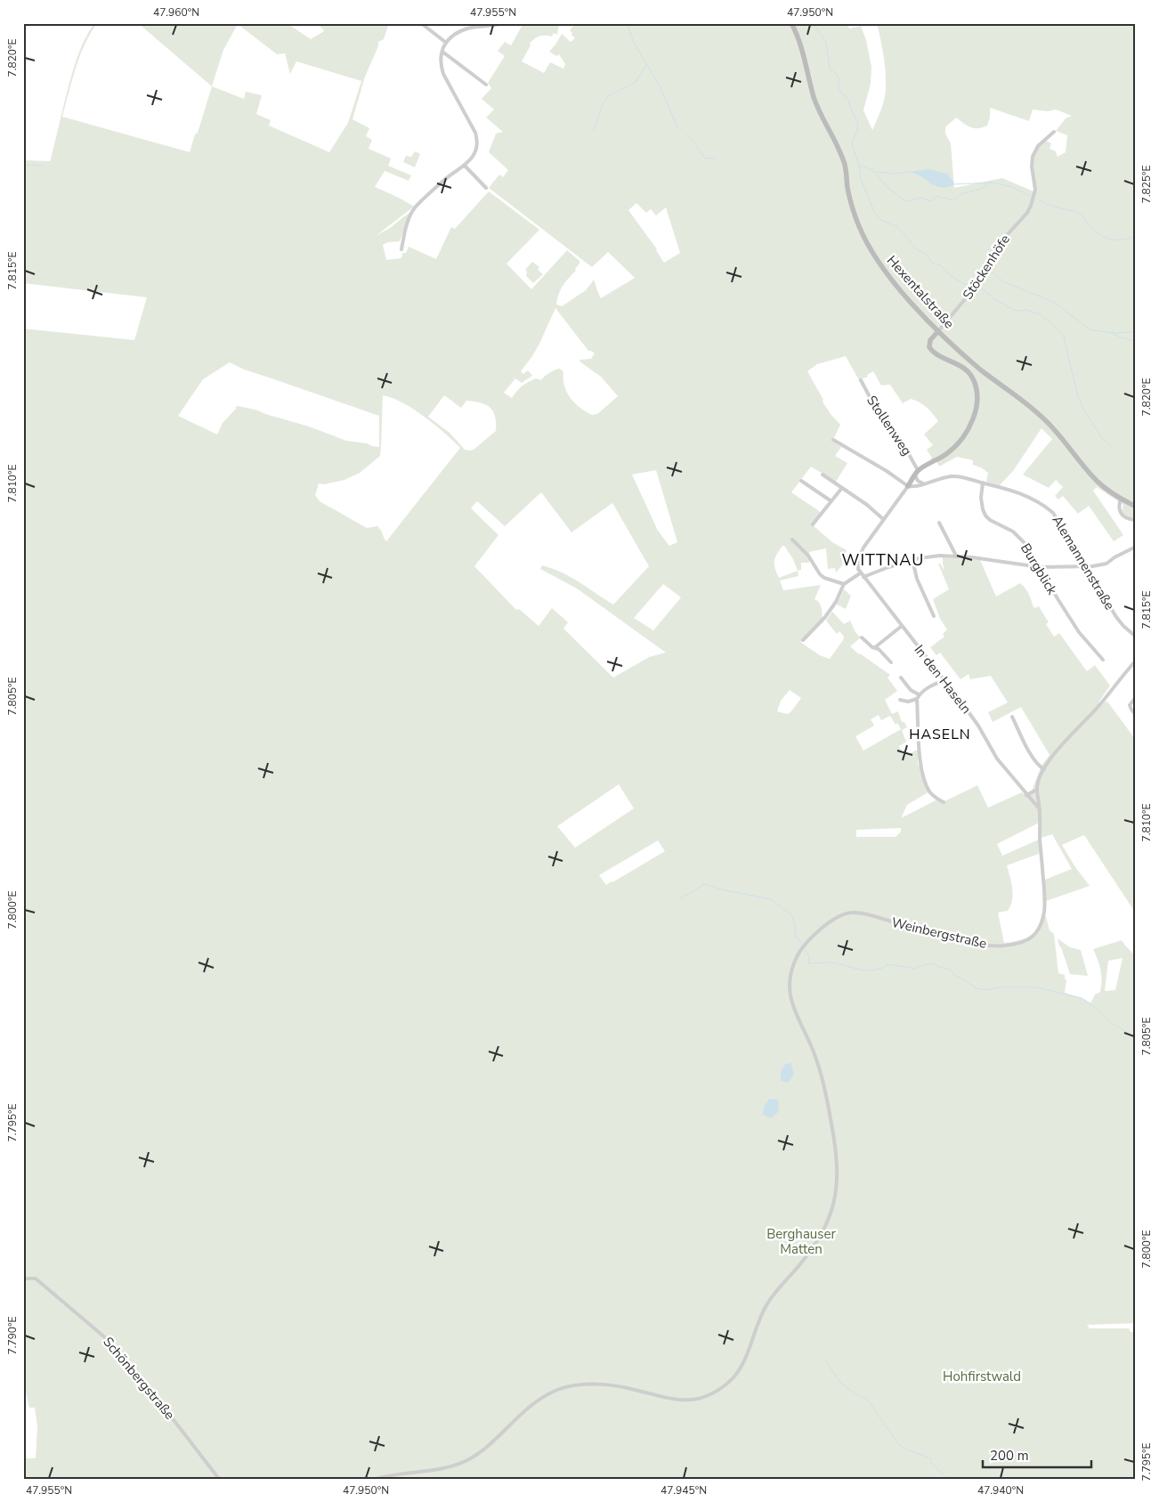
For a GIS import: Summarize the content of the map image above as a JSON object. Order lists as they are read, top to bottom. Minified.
{"streets":{"main road":["Hexentalstraße"],"street":["Stöckenhöfe","Stollenweg","Alemannenstraße","Burgblick","In den Haseln","Weinbergstraße","Schönbergstraße"]},"crossings":[["Stöckenhöfe","Hexentalstraße"],["Alemannenstraße","Burgblick"],["In den Haseln","Weinbergstraße"]],"districts":["WITTNAU","HASELN"],"parks":["Berghauser Matten","Hohfirstwald"],"scale_bar":"200 m","coordinates":["47.960°N","47.955°N","47.950°N","7.820°E","7.825°E","7.815°E","7.810°E","7.805°E","7.800°E","7.795°E","7.790°E","47.945°N","47.940°N"]}
